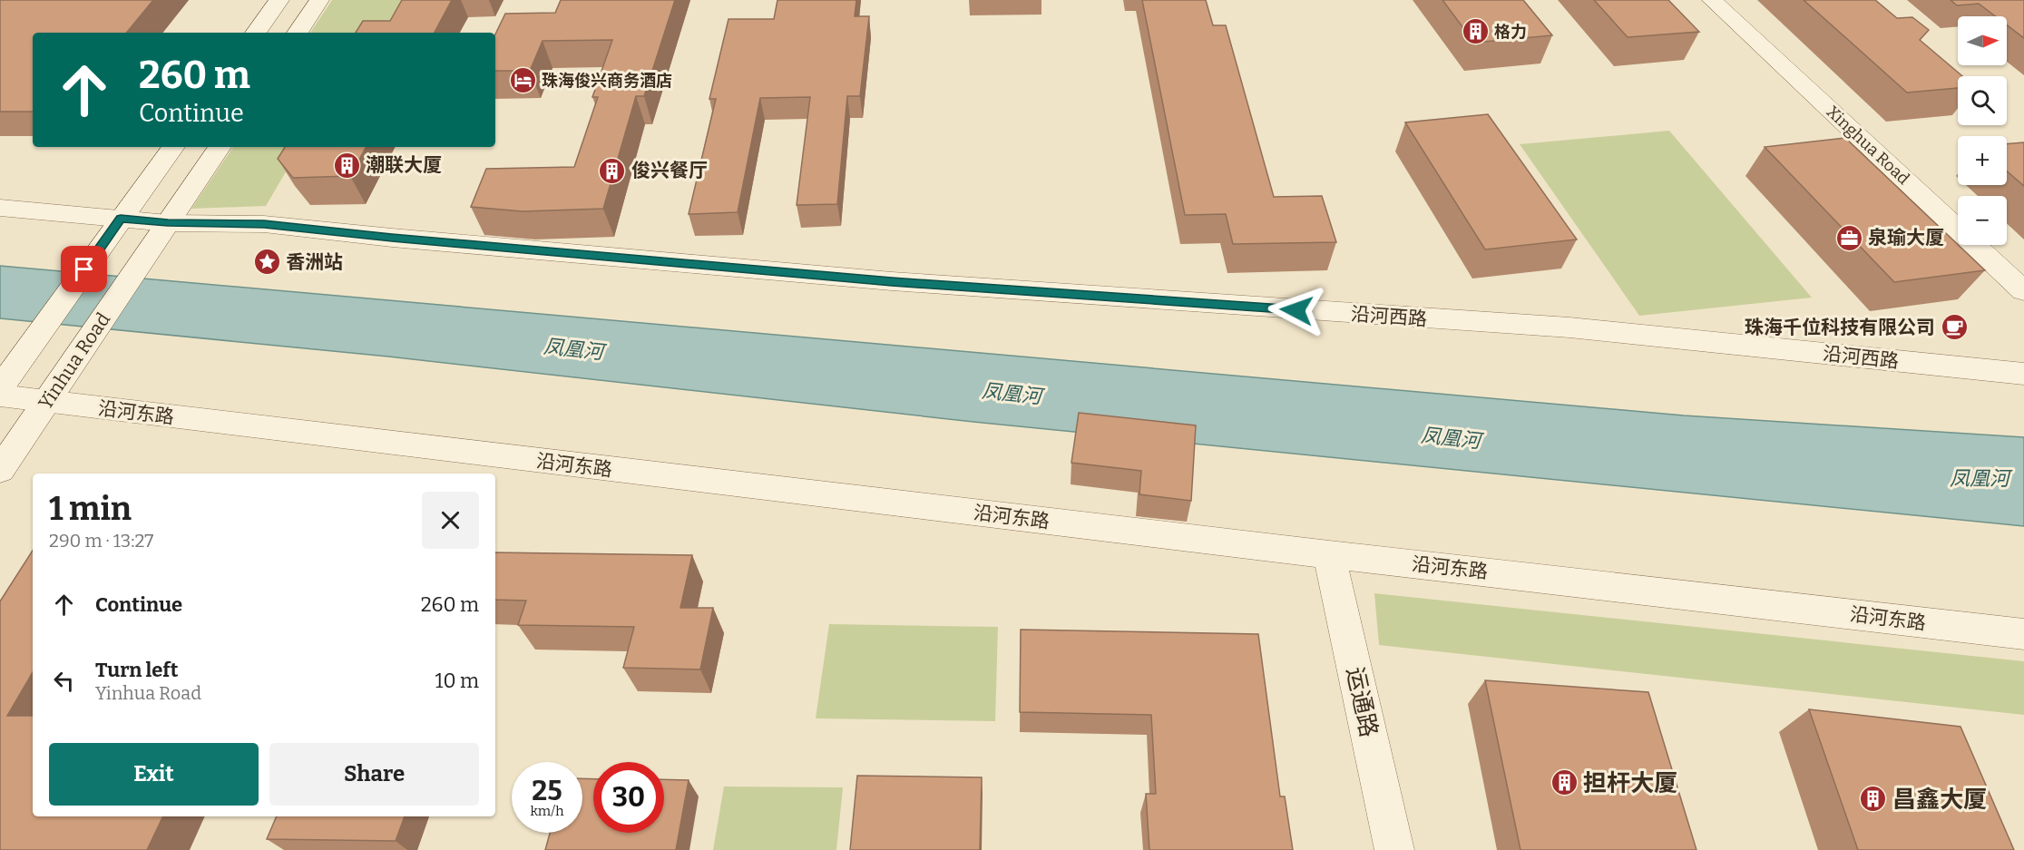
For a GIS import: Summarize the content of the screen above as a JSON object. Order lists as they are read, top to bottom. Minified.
{"streets":{"street":["Xinghua Road","沿河西路","Yinhua Road","沿河东路","运通路"]},"crossings":[["沿河西路","Yinhua Road"],["Yinhua Road","沿河东路"],["沿河东路","运通路"]],"water":["凤凰河"],"places":{"building":["格力","潮联大厦","俊兴餐厅","担杆大厦","昌鑫大厦"],"hotel":["珠海俊兴商务酒店"],"office":["泉瑜大厦"],"place":["香洲站"],"cafe":["珠海千位科技有限公司"]},"north":"right","page":{"map_buttons":["+","−"],"turn":["260 m","Continue"],"heading":["1 min","290 m · 13:27"],"list":[{"name":"Continue","value":"260 m"},{"name":"Turn left","note":"Yinhua Road","value":"10 m"}],"buttons":["Exit","Share"],"speed":"25 km/h","limit":"30"}}
